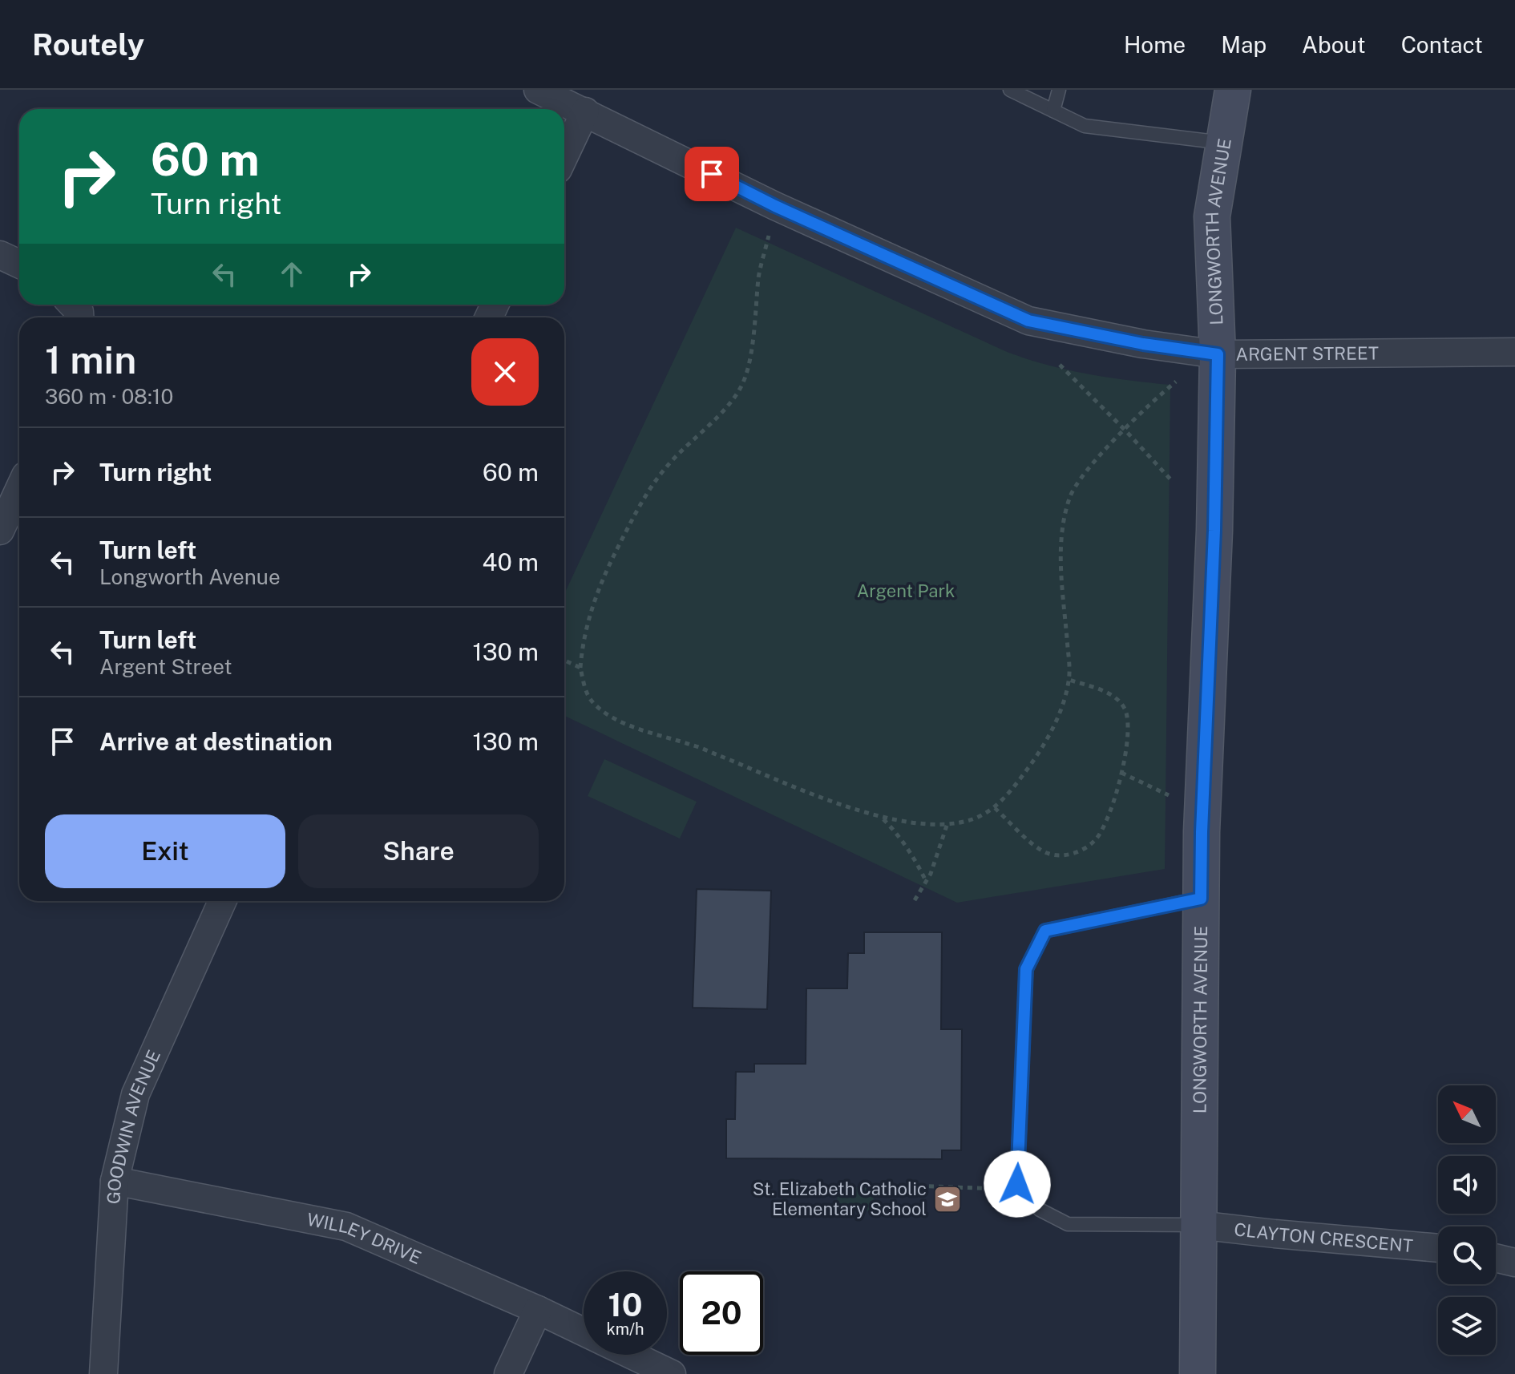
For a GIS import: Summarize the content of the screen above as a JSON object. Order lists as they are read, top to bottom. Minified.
{"streets":{"street":["LONGWORTH AVENUE","ARGENT STREET","GOODWIN AVENUE","CLAYTON CRESCENT","WILLEY DRIVE"]},"crossings":[["LONGWORTH AVENUE","ARGENT STREET"],["LONGWORTH AVENUE","CLAYTON CRESCENT"],["GOODWIN AVENUE","WILLEY DRIVE"]],"parks":["Argent Park"],"places":{"school or university":["St. Elizabeth Catholic Elementary School"]},"north":"top left","page":{"header":"Routely","nav":["Home","Map","About","Contact"],"turn":["60 m","Turn right"],"heading":["1 min","360 m · 08:10"],"list":[{"name":"Turn right","value":"60 m"},{"name":"Turn left","note":"Longworth Avenue","value":"40 m"},{"name":"Turn left","note":"Argent Street","value":"130 m"},{"name":"Arrive at destination","value":"130 m"}],"buttons":["Exit","Share"],"speed":"10 km/h","limit":"20"}}
